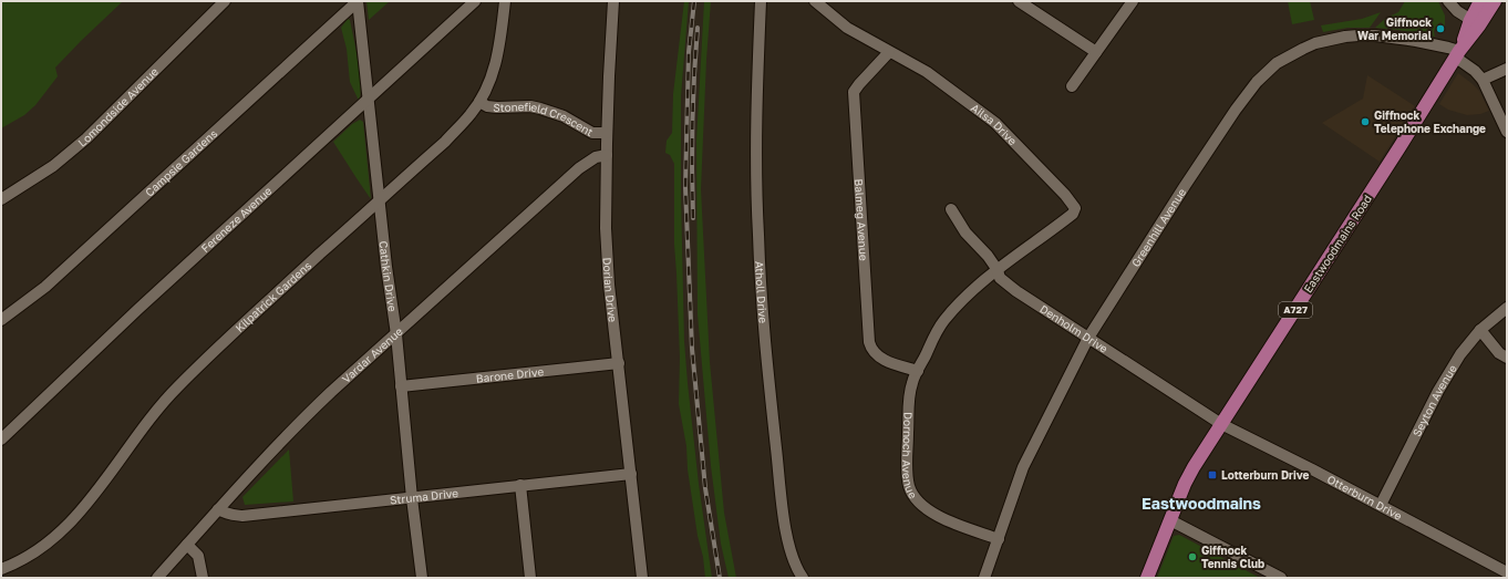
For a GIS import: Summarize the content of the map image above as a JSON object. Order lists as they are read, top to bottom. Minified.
{"streets":{"main road":["Eastwoodmains Road","A727"],"street":["Lomondside Avenue","Stonefield Crescent","Ailsa Drive","Campsie Gardens","Fereneze Avenue","Balmeg Avenue","Greenhill Avenue","Cathkin Drive","Dorian Drive","Atholl Drive","Kilpatrick Gardens","Denholm Drive","Vardar Avenue","Barone Drive","Seyton Avenue","Dornoch Avenue","Struma Drive","Otterburn Drive"]},"crossings":[["Stonefield Crescent","Dorian Drive"],["Stonefield Crescent","Kilpatrick Gardens"],["Ailsa Drive","Balmeg Avenue"],["Ailsa Drive","Denholm Drive"],["Ailsa Drive","Dornoch Avenue"],["Campsie Gardens","Cathkin Drive"],["Fereneze Avenue","Cathkin Drive"],["Balmeg Avenue","Dornoch Avenue"],["Greenhill Avenue","Eastwoodmains Road"],["Greenhill Avenue","Denholm Drive"],["Greenhill Avenue","Dornoch Avenue"],["Eastwoodmains Road","Denholm Drive"],["Eastwoodmains Road","Otterburn Drive"],["Cathkin Drive","Kilpatrick Gardens"],["Cathkin Drive","Vardar Avenue"],["Cathkin Drive","Barone Drive"],["Cathkin Drive","Struma Drive"],["Dorian Drive","Vardar Avenue"],["Dorian Drive","Barone Drive"],["Dorian Drive","Struma Drive"],["Denholm Drive","Dornoch Avenue"],["Denholm Drive","Otterburn Drive"],["Vardar Avenue","Struma Drive"],["Seyton Avenue","Otterburn Drive"]],"districts":["Eastwoodmains"],"places":{"other":["Giffnock War Memorial","Giffnock Telephone Exchange","Giffnock Tennis Club"],"transit":["Lotterburn Drive"]}}
